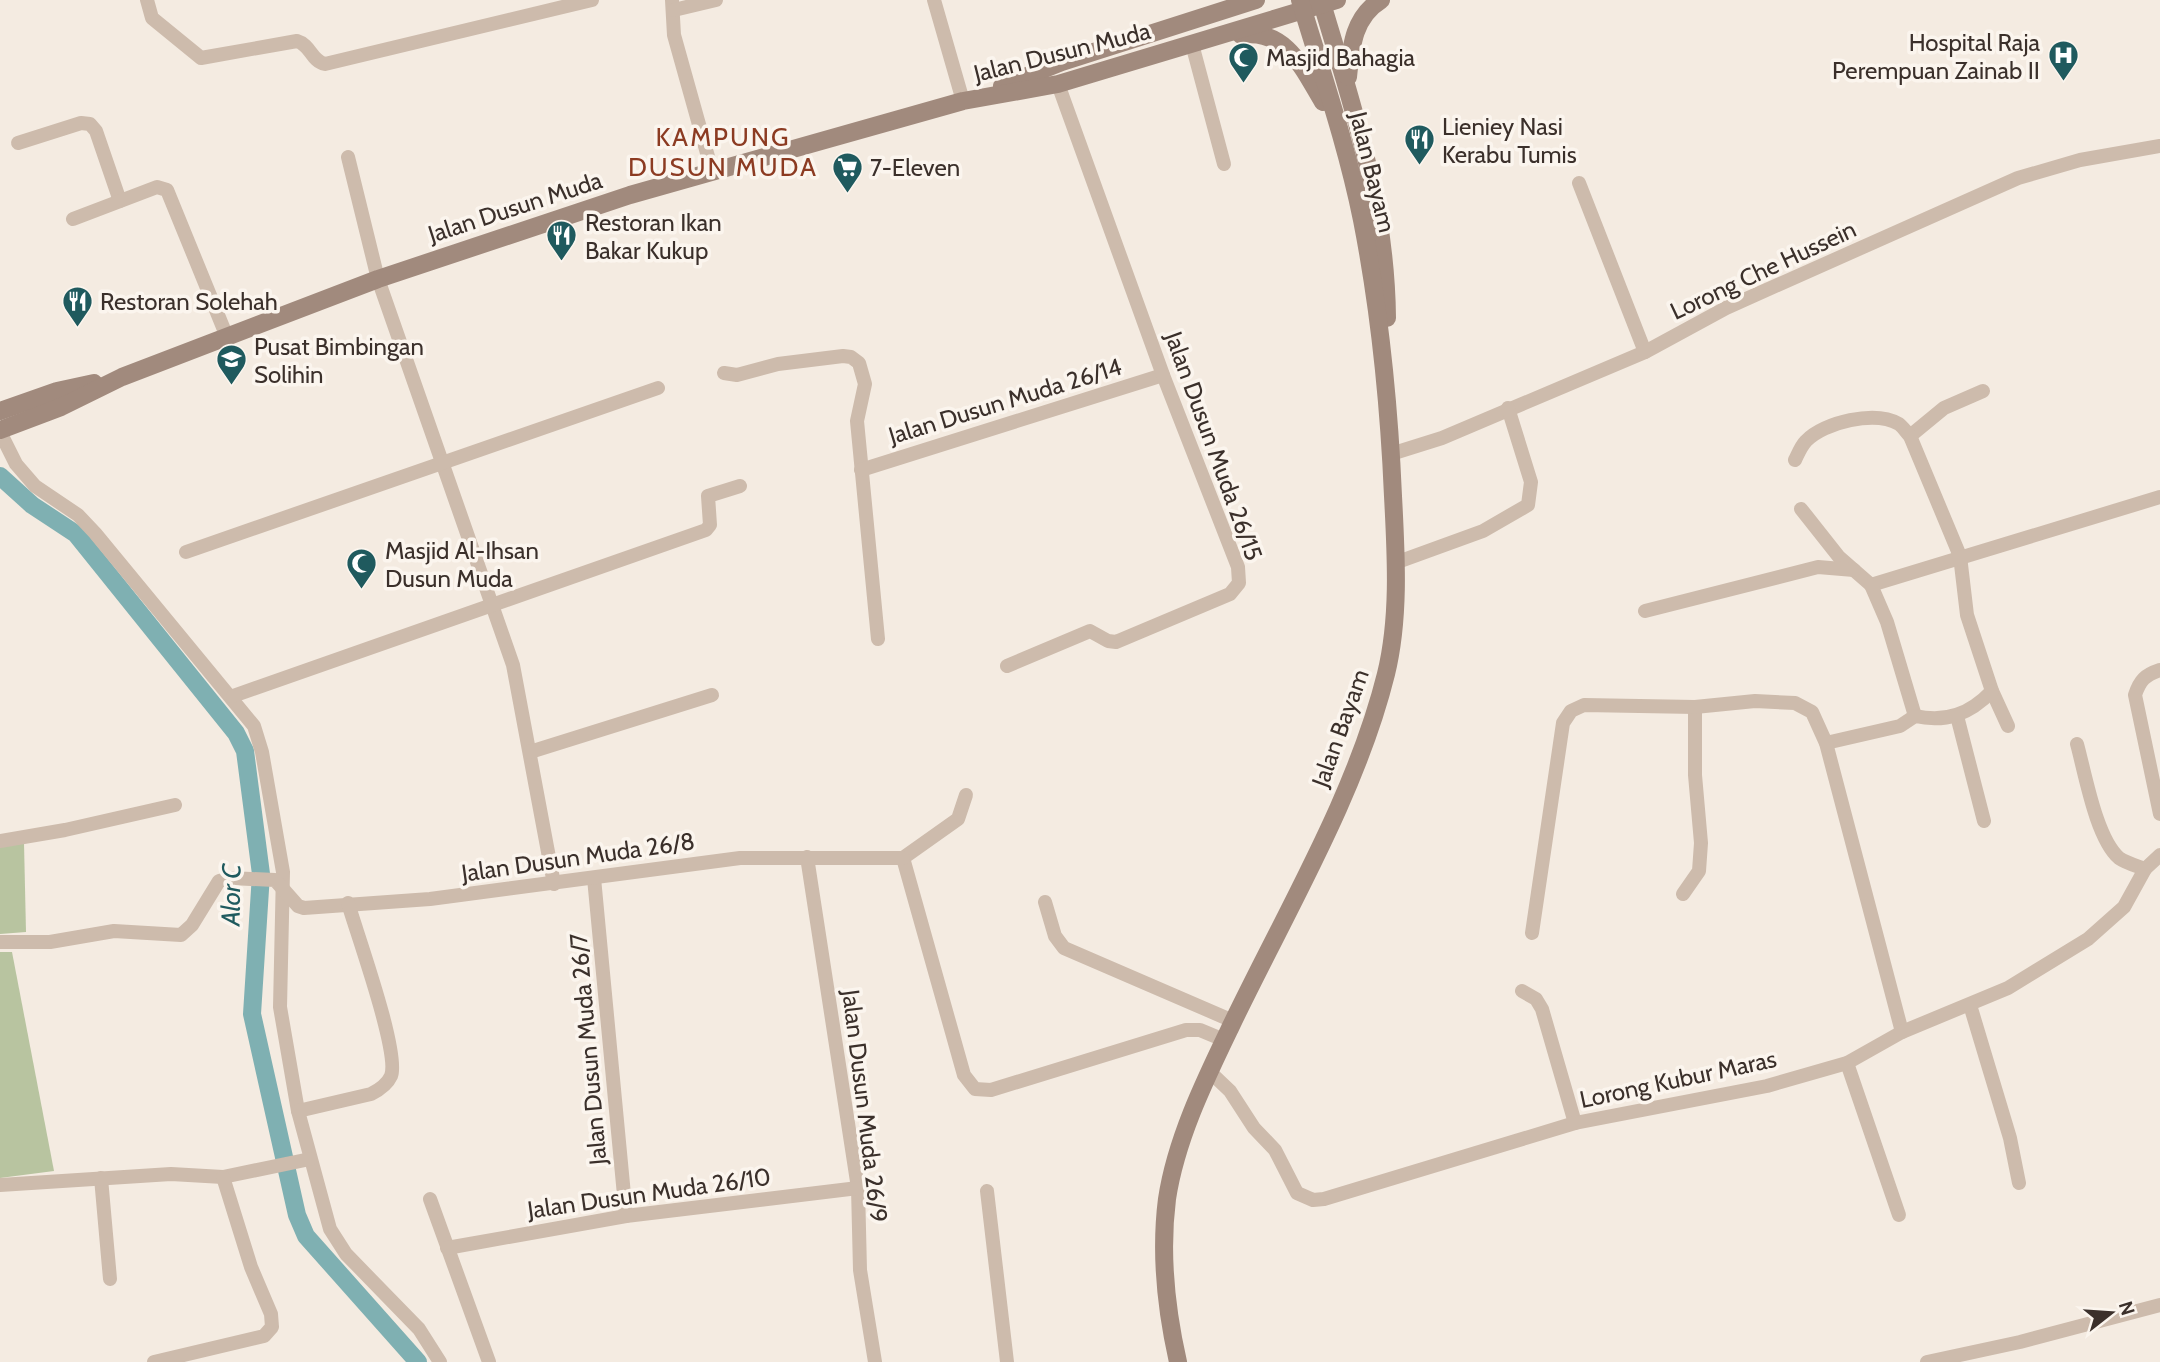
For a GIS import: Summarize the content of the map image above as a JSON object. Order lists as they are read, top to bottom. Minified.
{"streets":{"main road":["Jalan Dusun Muda","Jalan Bayam"],"street":["Lorong Che Hussein","Jalan Dusun Muda 26/14","Jalan Dusun Muda 26/15","Jalan Dusun Muda 26/8","Jalan Dusun Muda 26/7","Lorong Kubur Maras","Jalan Dusun Muda 26/9","Jalan Dusun Muda 26/10"]},"crossings":[["Jalan Dusun Muda","Jalan Bayam"],["Jalan Dusun Muda","Jalan Dusun Muda 26/15"],["Jalan Bayam","Lorong Che Hussein"],["Jalan Bayam","Lorong Kubur Maras"],["Jalan Dusun Muda 26/14","Jalan Dusun Muda 26/15"],["Jalan Dusun Muda 26/8","Jalan Dusun Muda 26/7"],["Jalan Dusun Muda 26/8","Jalan Dusun Muda 26/9"],["Jalan Dusun Muda 26/7","Jalan Dusun Muda 26/10"],["Jalan Dusun Muda 26/9","Jalan Dusun Muda 26/10"]],"districts":["KAMPUNG DUSUN MUDA"],"water":["Alor C"],"places":{"hospital":["Hospital Raja Perempuan Zainab II"],"mosque":["Masjid Bahagia","Masjid Al-Ihsan Dusun Muda"],"restaurant":["Lieniey Nasi Kerabu Tumis","Restoran Ikan Bakar Kukup","Restoran Solehah"],"supermarket":["7-Eleven"],"school or university":["Pusat Bimbingan Solihin"]},"north":"right"}
